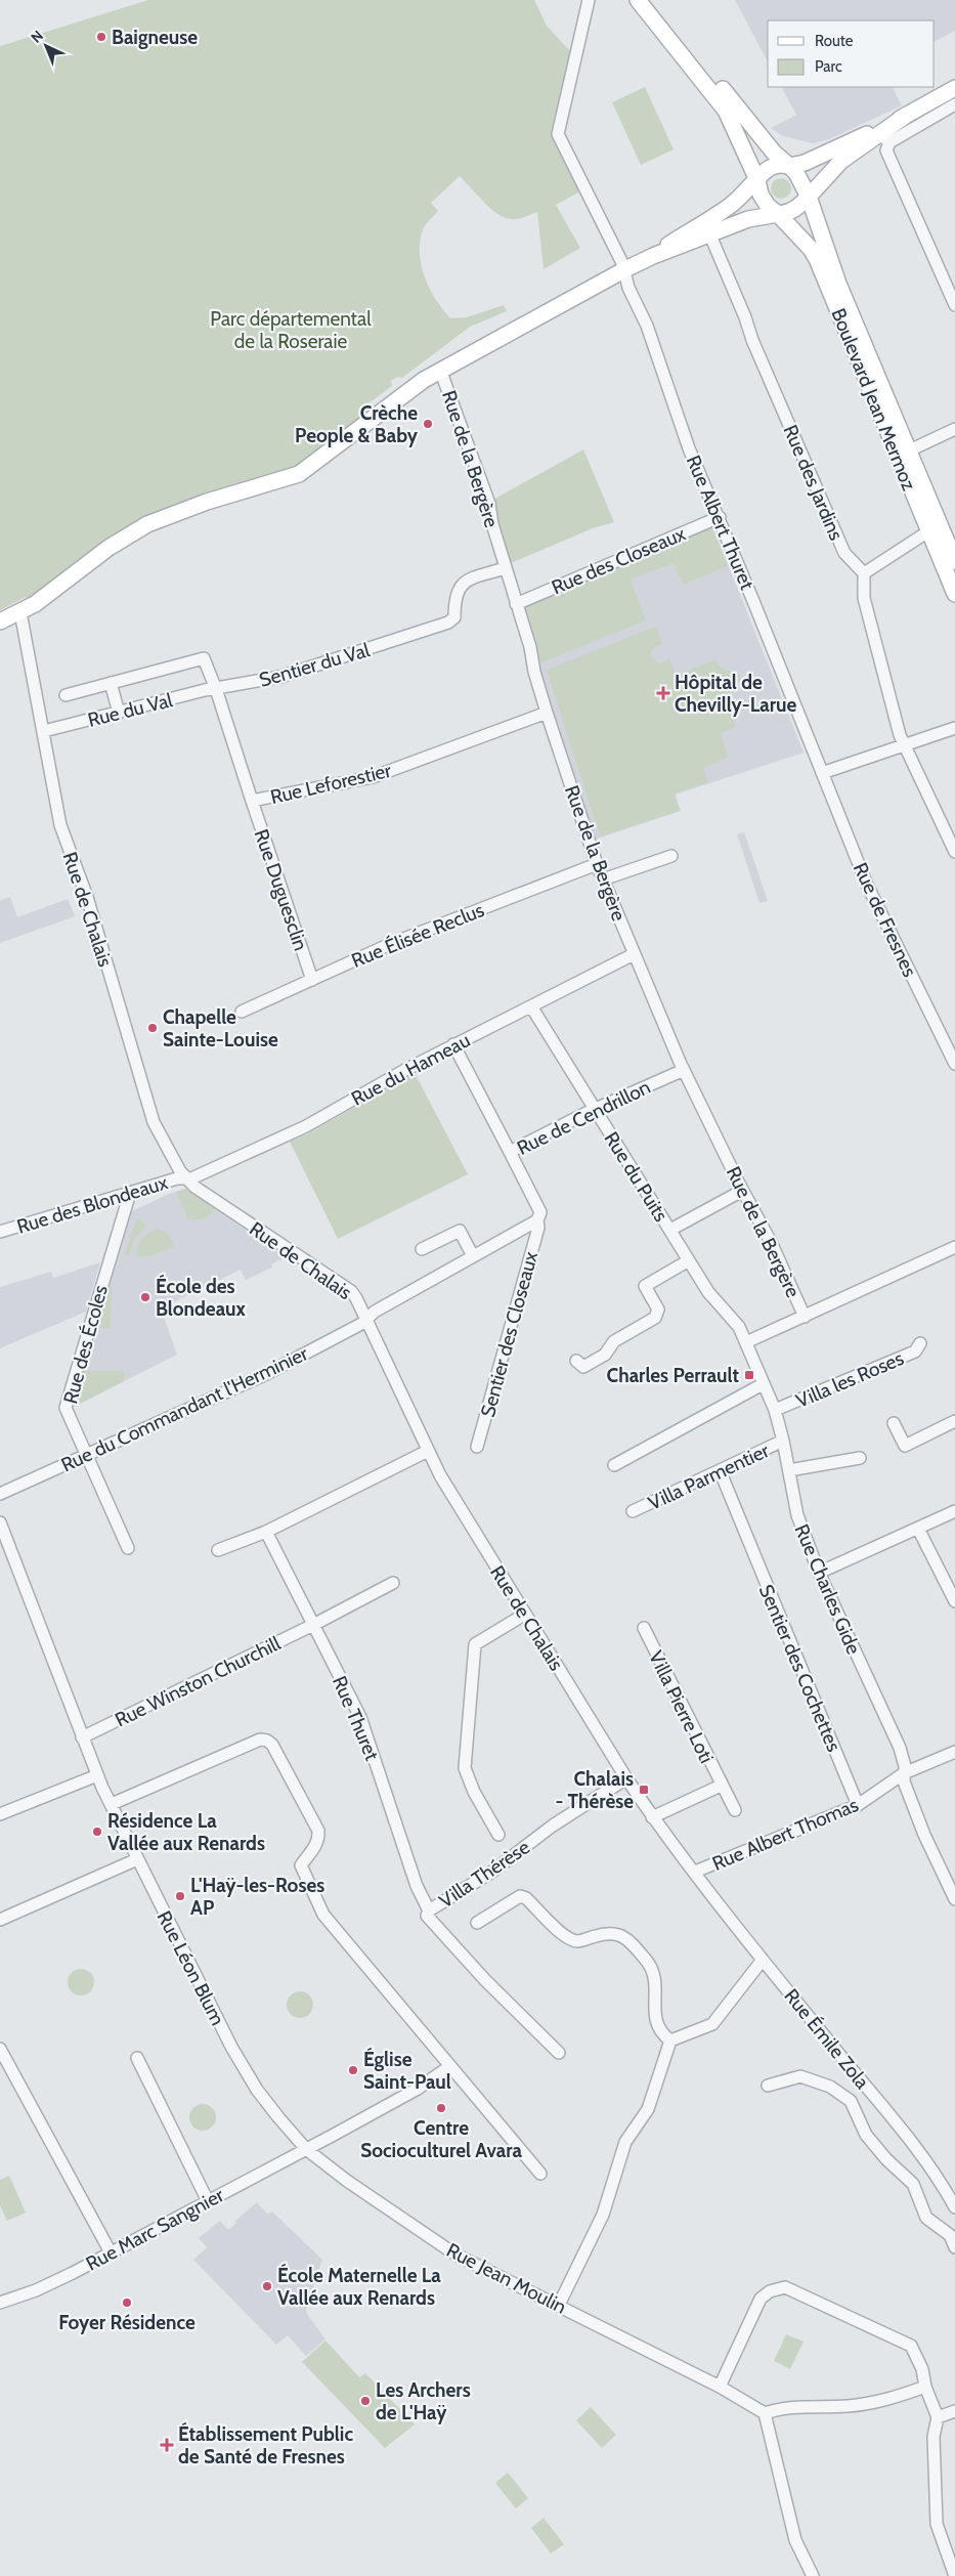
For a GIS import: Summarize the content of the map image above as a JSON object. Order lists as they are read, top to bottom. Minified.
{"streets":{"main road":["Boulevard Jean Mermoz"],"street":["Rue de la Bergère","Rue des Jardins","Rue Albert Thuret","Rue des Closeaux","Sentier du Val","Rue du Val","Rue Leforestier","Rue Duguesclin","Rue de Chalais","Rue de Fresnes","Rue Élisée Reclus","Rue du Hameau","Rue de Cendrillon","Rue du Puits","Rue des Blondeaux","Sentier des Closeaux","Rue des Écoles","Villa les Roses","Rue du Commandant l'Herminier","Villa Parmentier","Rue Charles Gide","Sentier des Cochettes","Rue Winston Churchill","Villa Pierre Loti","Rue Thuret","Rue Albert Thomas","Villa Thérèse","Rue Léon Blum","Rue Émile Zola","Rue Marc Sangnier","Rue Jean Moulin"]},"crossings":[["Rue de la Bergère","Rue des Closeaux"],["Rue de la Bergère","Sentier du Val"],["Rue de la Bergère","Rue Leforestier"],["Rue de la Bergère","Rue Élisée Reclus"],["Rue de la Bergère","Rue du Hameau"],["Rue de la Bergère","Rue de Cendrillon"],["Rue Albert Thuret","Rue des Closeaux"],["Rue Albert Thuret","Rue de Fresnes"],["Sentier du Val","Rue du Val"],["Sentier du Val","Rue Leforestier"],["Rue du Val","Rue Leforestier"],["Rue du Val","Rue de Chalais"],["Rue Leforestier","Rue Duguesclin"],["Rue Duguesclin","Rue Élisée Reclus"],["Rue de Chalais","Rue du Hameau"],["Rue de Chalais","Rue des Blondeaux"],["Rue de Chalais","Rue du Commandant l'Herminier"],["Rue de Chalais","Villa Pierre Loti"],["Rue de Chalais","Rue Albert Thomas"],["Rue de Chalais","Villa Thérèse"],["Rue de Chalais","Rue Émile Zola"],["Rue du Hameau","Rue du Puits"],["Rue du Hameau","Rue des Blondeaux"],["Rue de Cendrillon","Rue du Puits"],["Rue de Cendrillon","Sentier des Closeaux"],["Rue du Puits","Rue Charles Gide"],["Rue des Blondeaux","Rue des Écoles"],["Rue des Écoles","Rue du Commandant l'Herminier"],["Villa les Roses","Rue Charles Gide"],["Villa Parmentier","Rue Charles Gide"],["Villa Parmentier","Sentier des Cochettes"],["Rue Charles Gide","Rue Albert Thomas"],["Sentier des Cochettes","Rue Albert Thomas"],["Rue Winston Churchill","Rue Thuret"],["Rue Winston Churchill","Rue Léon Blum"],["Rue Thuret","Villa Thérèse"],["Rue Albert Thomas","Rue Émile Zola"],["Rue Léon Blum","Rue Marc Sangnier"],["Rue Léon Blum","Rue Jean Moulin"],["Rue Marc Sangnier","Rue Jean Moulin"]],"parks":["Parc départemental de la Roseraie"],"places":{"other":["Baigneuse","Crèche People & Baby","Chapelle Sainte-Louise","École des Blondeaux","Résidence La Vallée aux Renards","L'Haÿ-les-Roses AP","Église Saint-Paul","Centre Socioculturel Avara","École Maternelle La Vallée aux Renards","Foyer Résidence","Les Archers de L'Haÿ"],"health":["Hôpital de Chevilly-Larue","Établissement Public de Santé de Fresnes"],"transit":["Charles Perrault","Chalais - Thérèse"]},"legend":["Route","Parc"],"north":"top left"}
